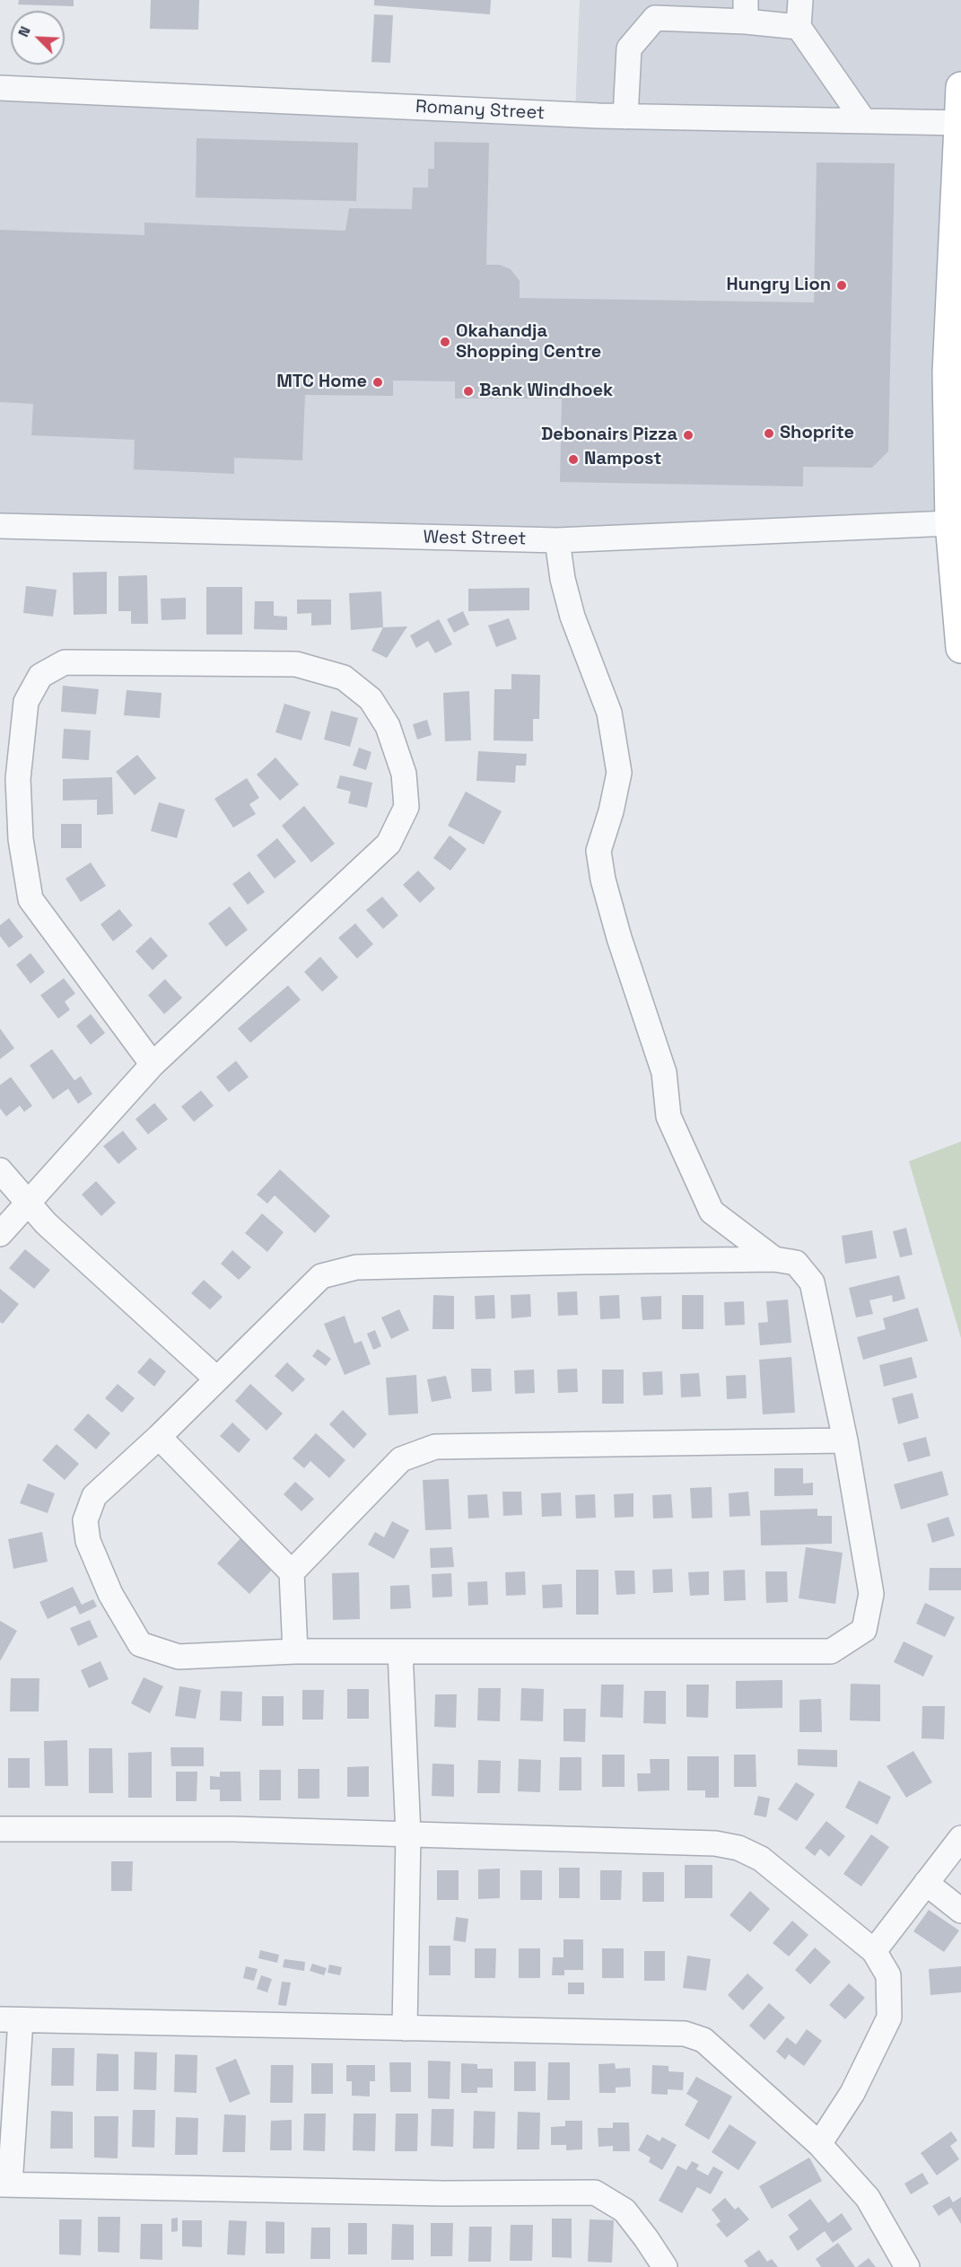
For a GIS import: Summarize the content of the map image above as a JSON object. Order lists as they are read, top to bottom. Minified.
{"streets":{"street":["Romany Street","West Street"]},"places":["Hungry Lion","Okahandja Shopping Centre","MTC Home","Bank Windhoek","Shoprite","Debonairs Pizza","Nampost"],"north":"top left"}
